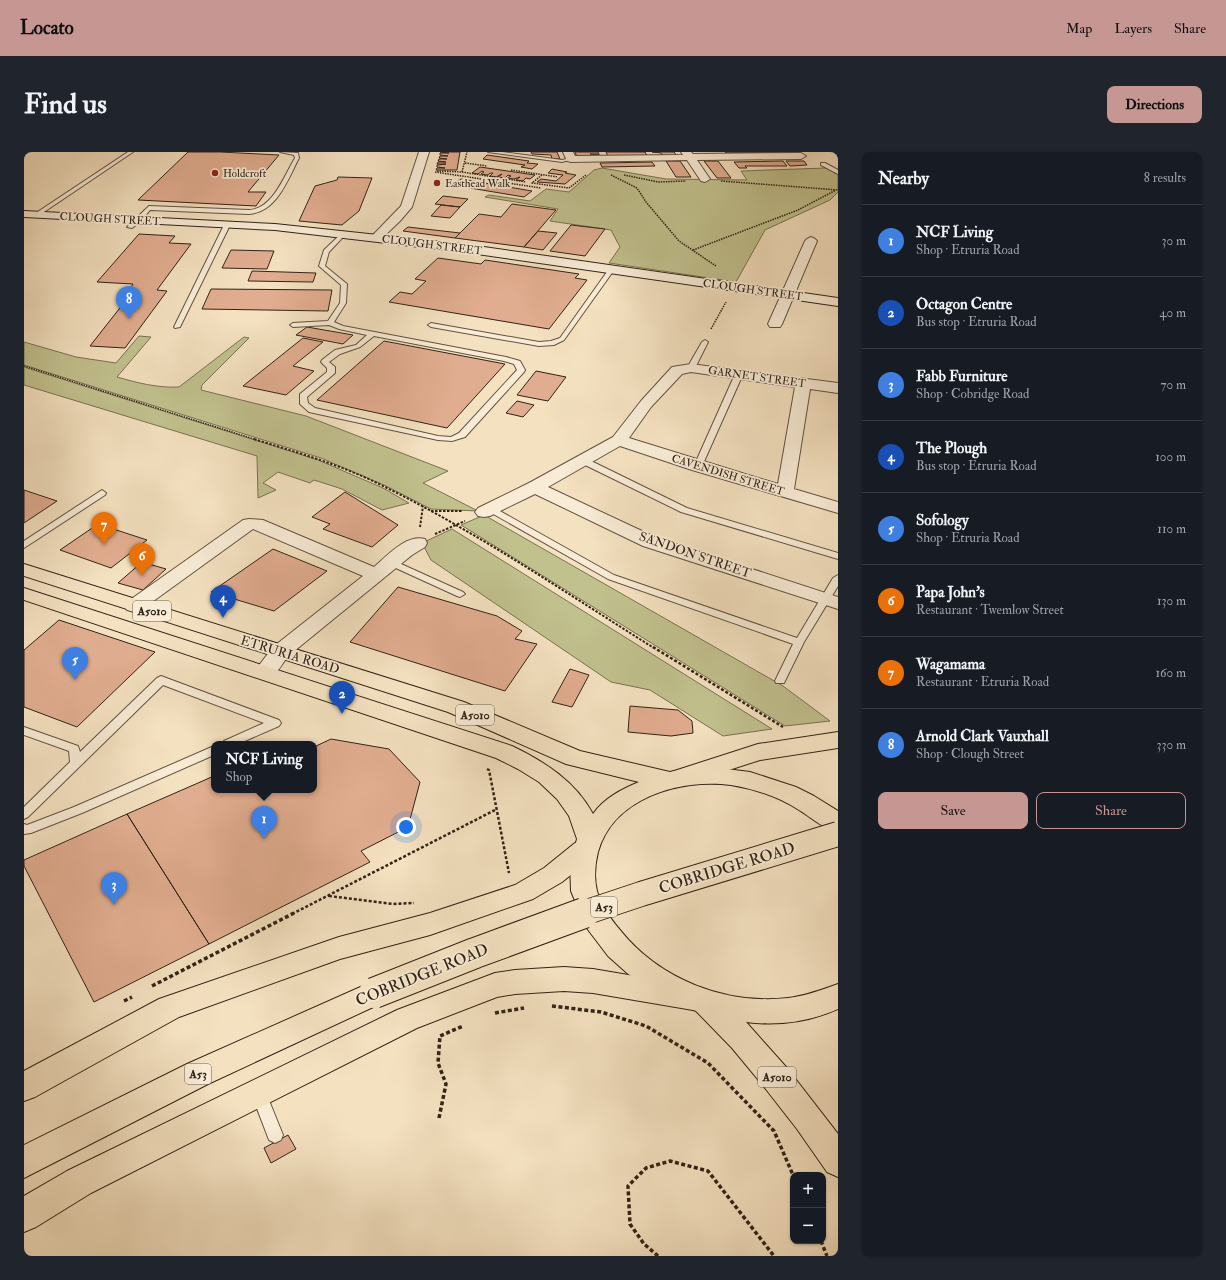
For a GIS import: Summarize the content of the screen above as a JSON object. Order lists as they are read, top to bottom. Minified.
{"streets":{"main road":["A5010","ETRURIA ROAD","COBRIDGE ROAD","A53"],"street":["CLOUGH STREET","GARNET STREET","CAVENDISH STREET","SANDON STREET"]},"places":["Holdcroft","Easthead Walk"],"page":{"header":"Locato","nav":["Map","Layers","Share"],"buttons":["Directions",["Save","Share"]],"title":"Find us","heading":["Nearby","8 results"],"list":[{"mark":"1","name":"NCF Living","note":"Shop · Etruria Road","value":"30 m"},{"mark":"2","name":"Octagon Centre","note":"Bus stop · Etruria Road","value":"40 m"},{"mark":"3","name":"Fabb Furniture","note":"Shop · Cobridge Road","value":"70 m"},{"mark":"4","name":"The Plough","note":"Bus stop · Etruria Road","value":"100 m"},{"mark":"5","name":"Sofology","note":"Shop · Etruria Road","value":"110 m"},{"mark":"6","name":"Papa John's","note":"Restaurant · Twemlow Street","value":"130 m"},{"mark":"7","name":"Wagamama","note":"Restaurant · Etruria Road","value":"160 m"},{"mark":"8","name":"Arnold Clark Vauxhall","note":"Shop · Clough Street","value":"330 m"}],"pins":["8","7","6","4","5","2","1","3"],"popup":["NCF Living","Shop"],"map_buttons":["+","−"]}}
